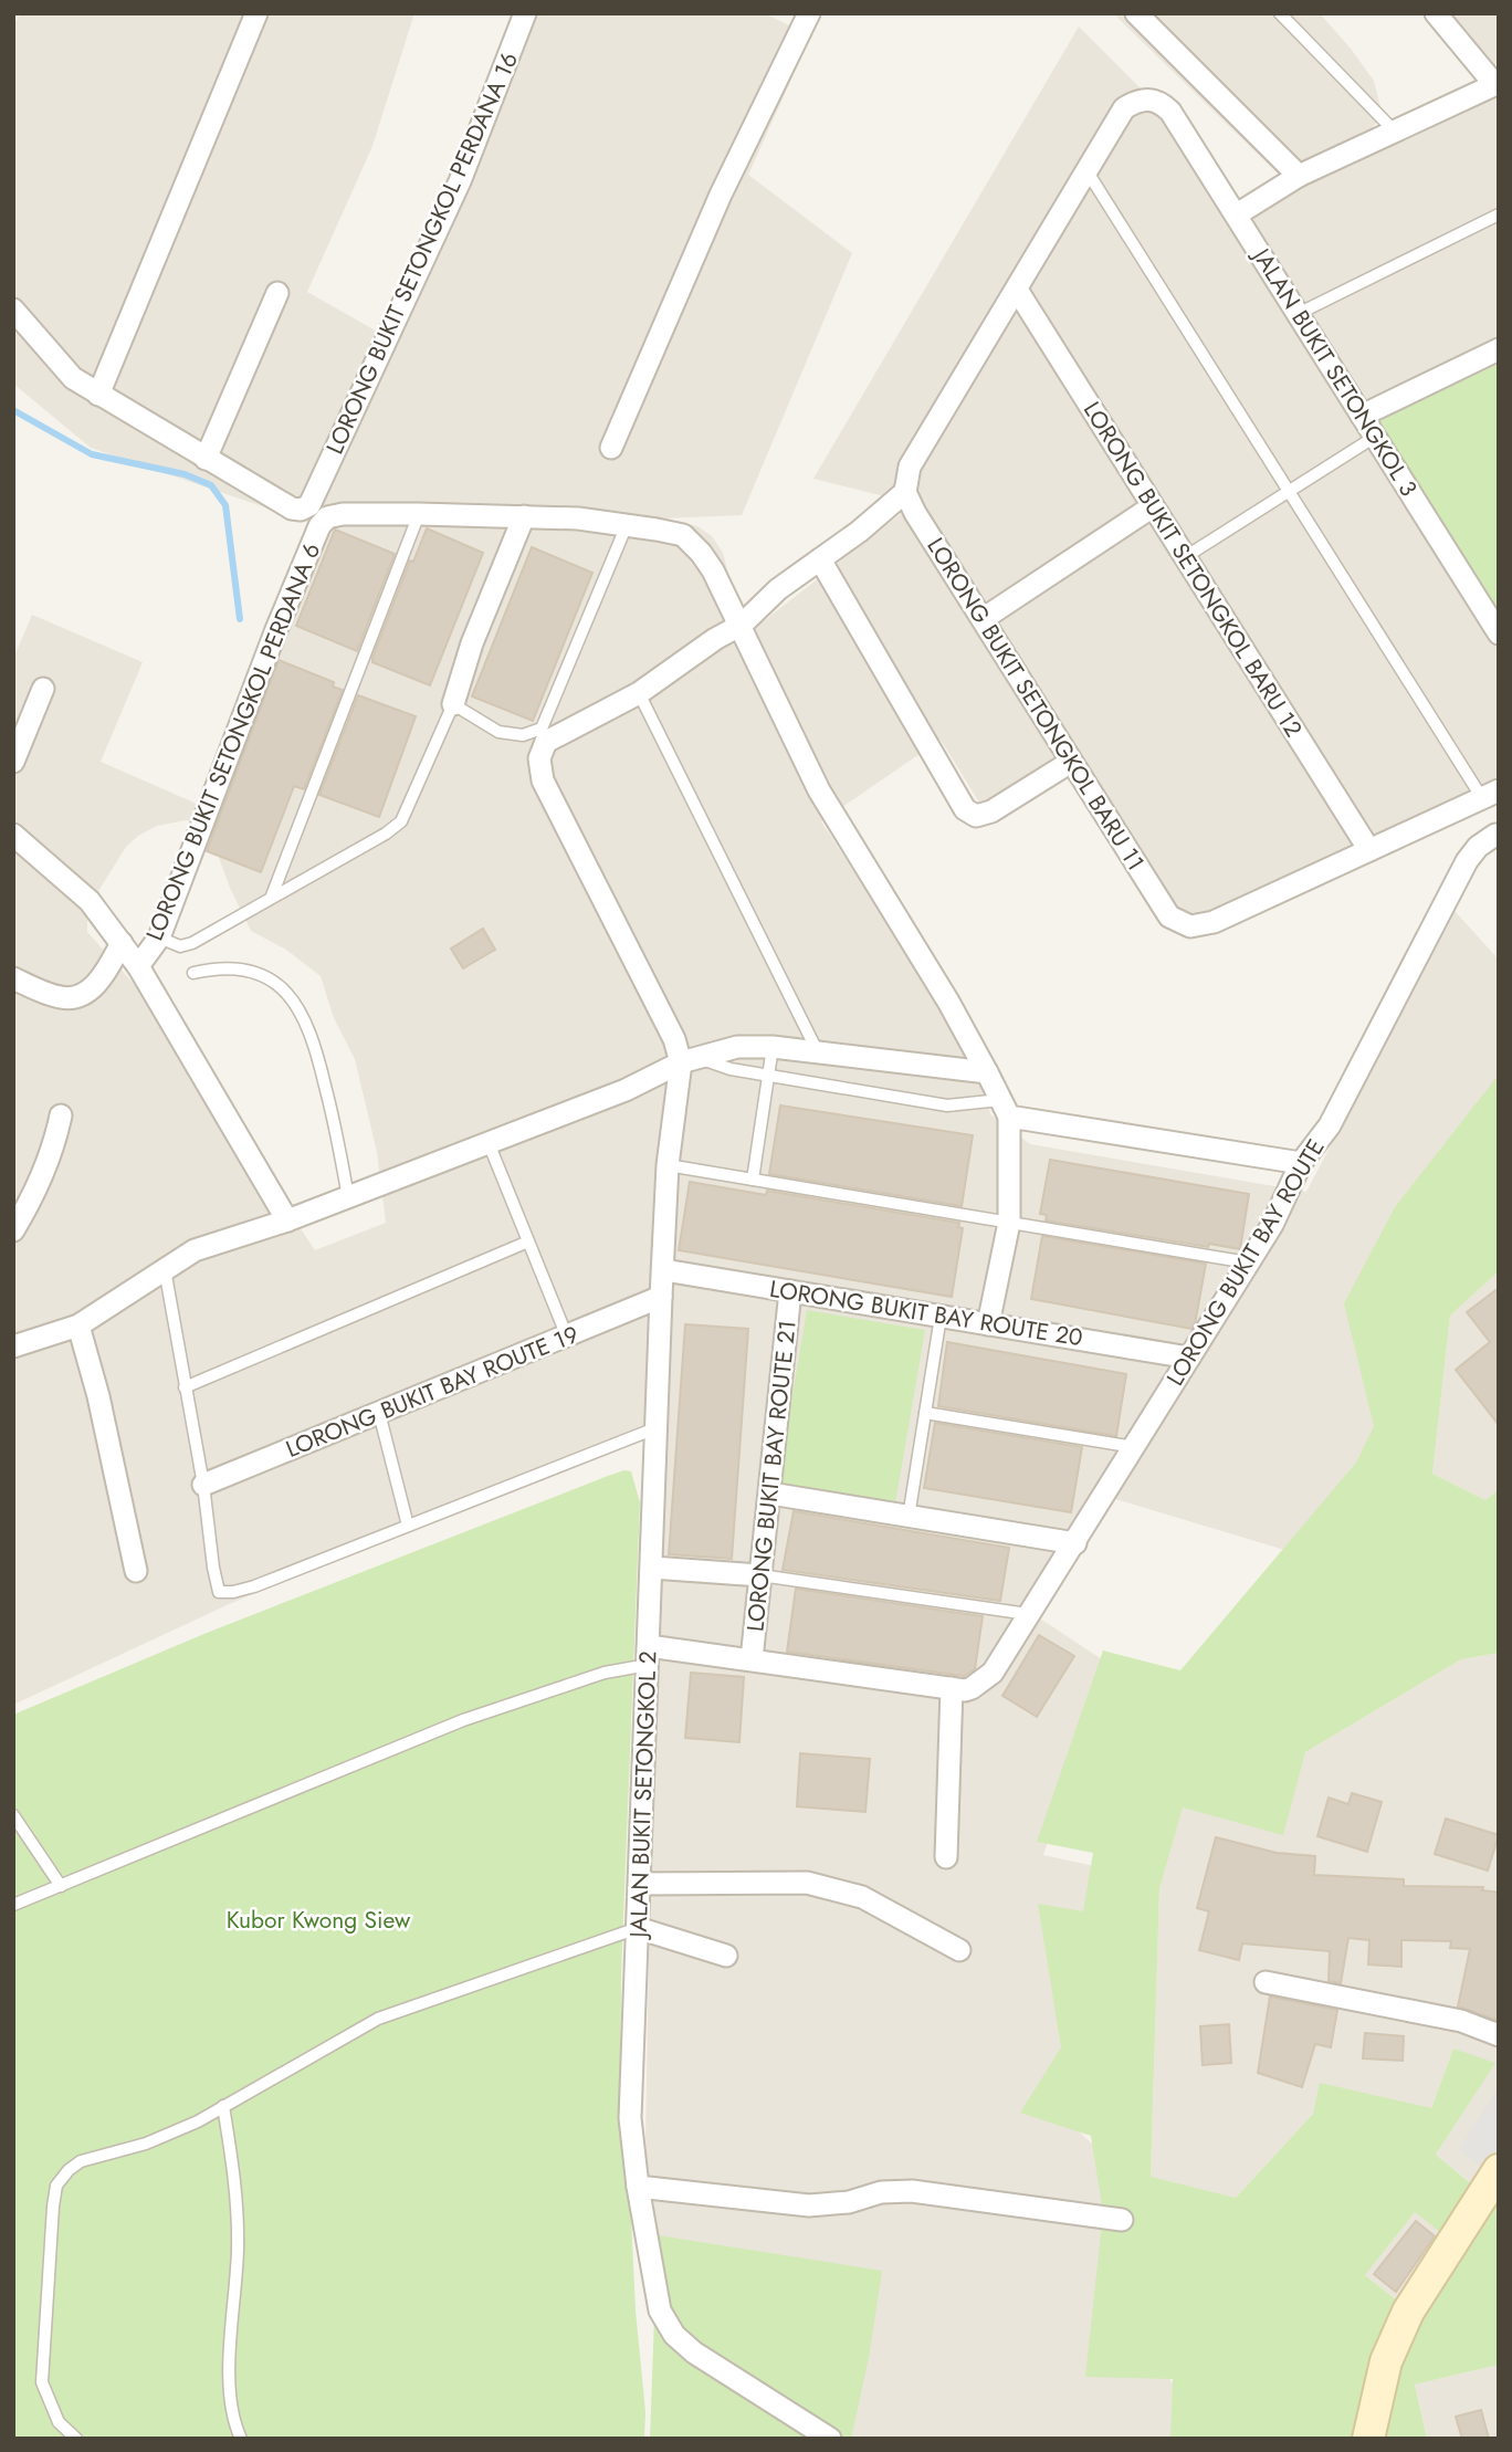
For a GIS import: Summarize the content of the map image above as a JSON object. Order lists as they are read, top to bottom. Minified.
{"streets":{"street":["LORONG BUKIT SETONGKOL PERDANA 16","JALAN BUKIT SETONGKOL 3","LORONG BUKIT SETONGKOL BARU 12","LORONG BUKIT SETONGKOL BARU 11","LORONG BUKIT SETONGKOL PERDANA 6","LORONG BUKIT BAY ROUTE","LORONG BUKIT BAY ROUTE 20","LORONG BUKIT BAY ROUTE 19","LORONG BUKIT BAY ROUTE 21","JALAN BUKIT SETONGKOL 2"]},"crossings":[["LORONG BUKIT SETONGKOL BARU 12","LORONG BUKIT SETONGKOL BARU 11"],["LORONG BUKIT BAY ROUTE","LORONG BUKIT BAY ROUTE 20"],["LORONG BUKIT BAY ROUTE 20","LORONG BUKIT BAY ROUTE 21"],["LORONG BUKIT BAY ROUTE 20","JALAN BUKIT SETONGKOL 2"],["LORONG BUKIT BAY ROUTE 19","JALAN BUKIT SETONGKOL 2"]],"parks":["Kubor Kwong Siew"]}
